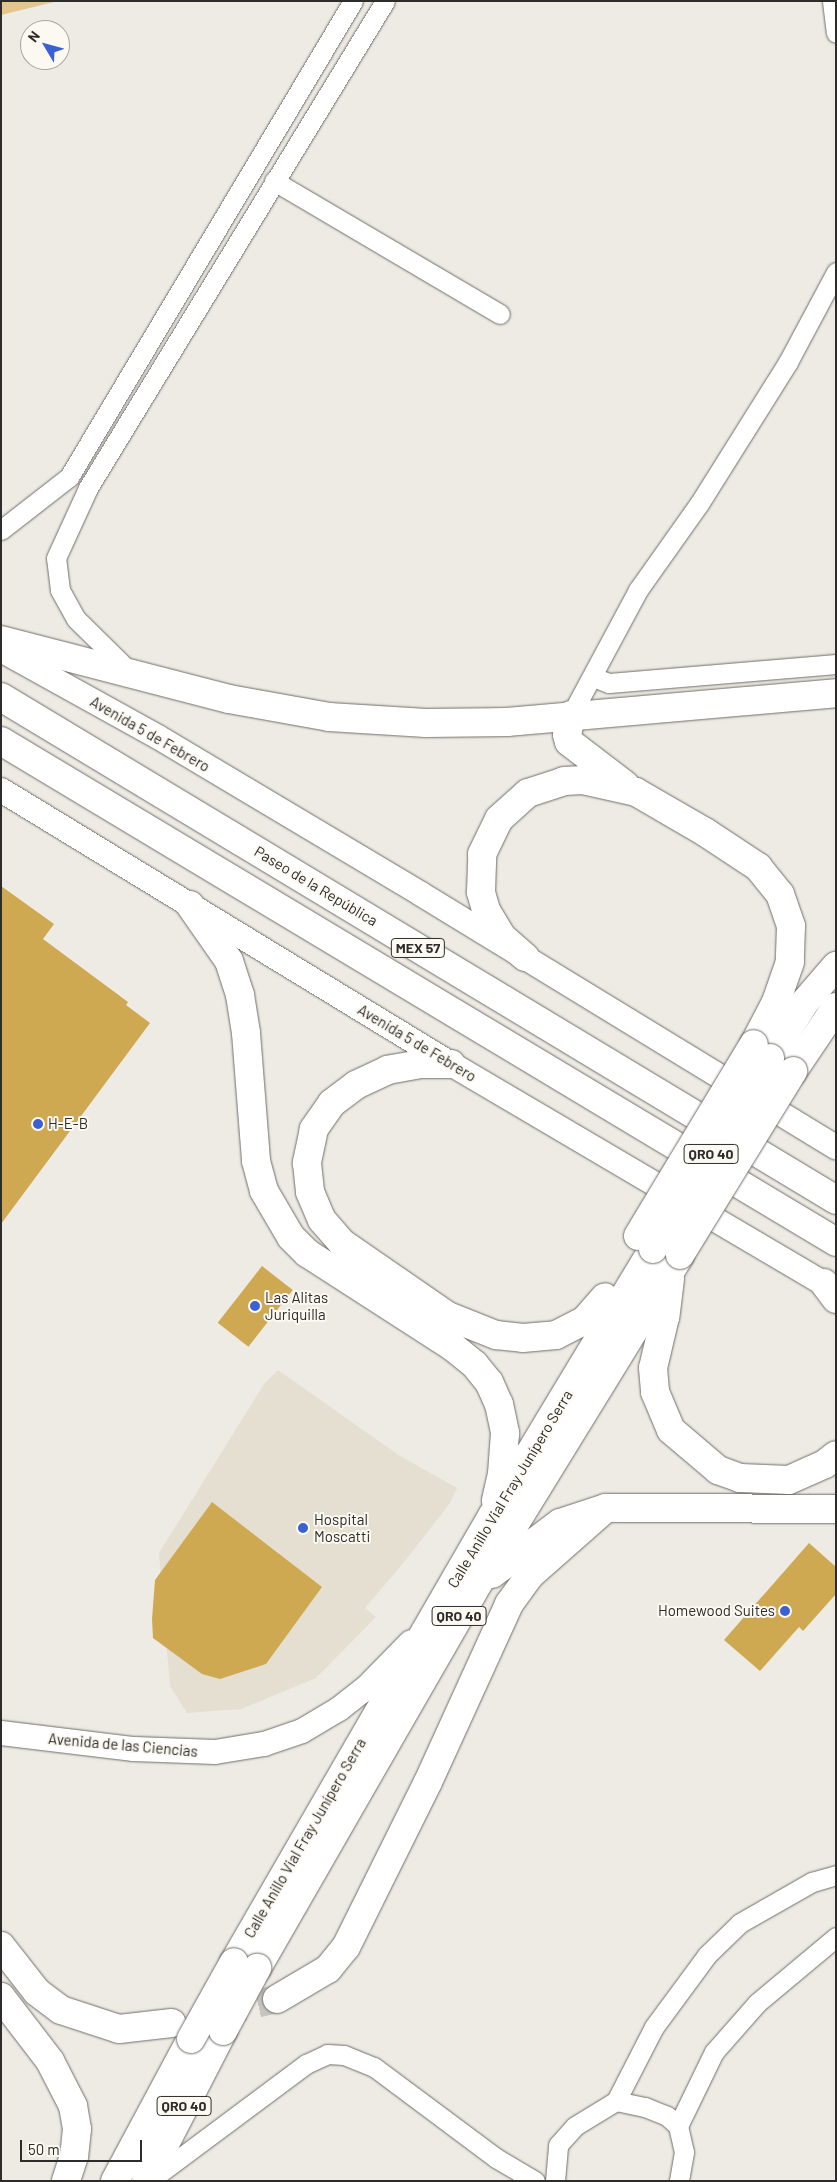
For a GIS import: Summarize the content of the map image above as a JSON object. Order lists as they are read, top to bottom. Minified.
{"streets":{"highway":["Paseo de la República","MEX 57","QRO 40","Calle Anillo Vial Fray Junípero Serra"],"main road":["Avenida 5 de Febrero","Avenida de las Ciencias"]},"crossings":[["Calle Anillo Vial Fray Junípero Serra","Avenida de las Ciencias"]],"places":["H-E-B","Las Alitas Juriquilla","Hospital Moscatti","Homewood Suites"],"scale_bar":"50 m","north":"top left"}
